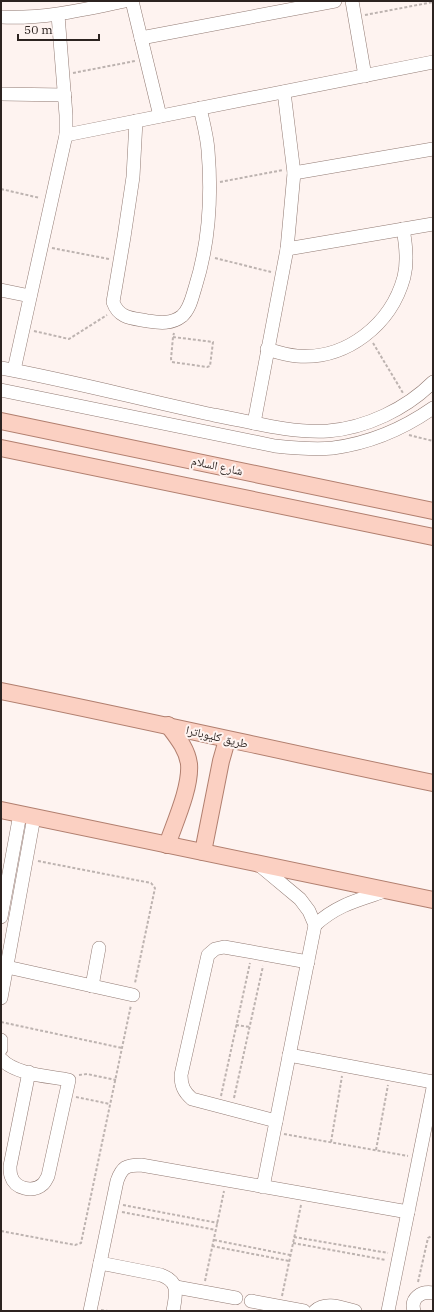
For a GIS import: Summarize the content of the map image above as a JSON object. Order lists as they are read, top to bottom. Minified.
{"streets":{"main road":["شارع السلام","طريق كليوباترا"]},"scale_bar":"50 m"}
